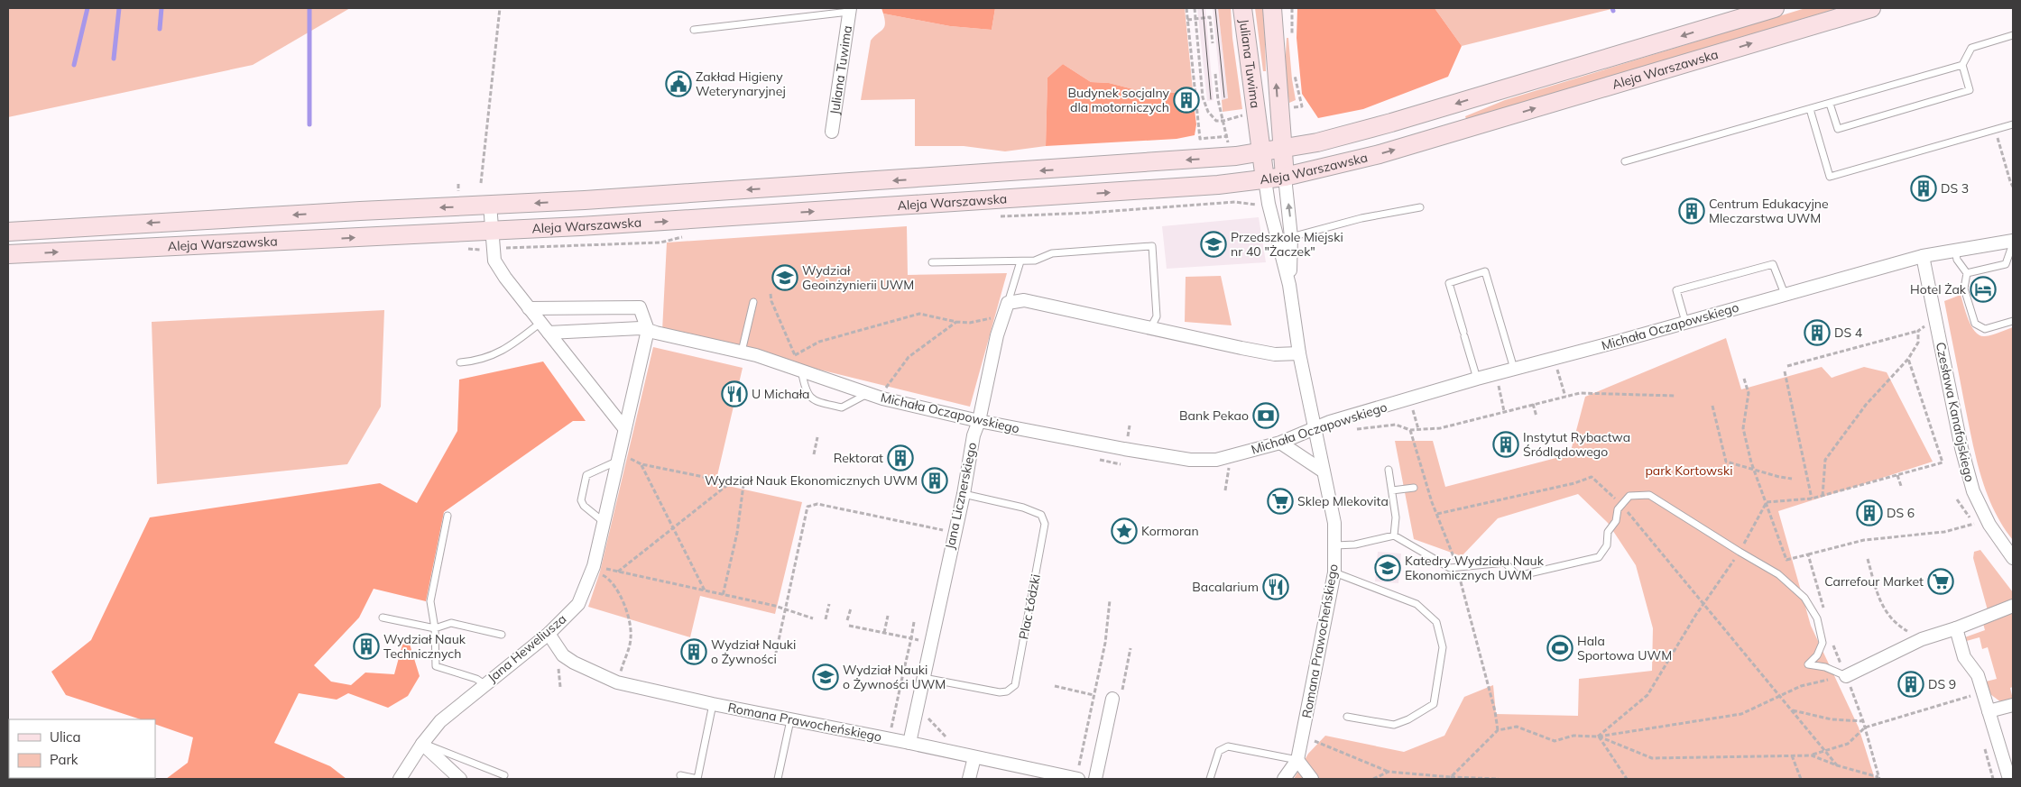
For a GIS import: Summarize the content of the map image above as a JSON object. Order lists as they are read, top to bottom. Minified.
{"streets":{"main road":["Juliana Tuwima","Aleja Warszawska"],"street":["Michała Oczapowskiego","Czesława Kanafojskiego","Jana Licznerskiego","Romana Prawocheńskiego","Jana Heweliusza"],"lane":["Plac Łódzki"]},"crossings":[["Juliana Tuwima","Aleja Warszawska"],["Juliana Tuwima","Romana Prawocheńskiego"],["Aleja Warszawska","Romana Prawocheńskiego"],["Michała Oczapowskiego","Czesława Kanafojskiego"],["Michała Oczapowskiego","Jana Licznerskiego"],["Michała Oczapowskiego","Romana Prawocheńskiego"],["Michała Oczapowskiego","Jana Heweliusza"],["Jana Licznerskiego","Plac Łódzki"],["Jana Licznerskiego","Romana Prawocheńskiego"],["Romana Prawocheńskiego","Jana Heweliusza"]],"parks":["park Kortowski"],"places":{"public building":["Zakład Higieny Weterynaryjnej"],"building":["Budynek socjalny dla motorniczych","DS 3","Centrum Edukacyjne Mleczarstwa UWM","DS 4","Instytut Rybactwa Śródlądowego","Rektorat","Wydział Nauk Ekonomicznych UWM","DS 6","Wydział Nauk Technicznych","Wydział Nauki o Żywności","DS 9"],"school or university":["Przedszkole Miejski nr 40 \"Żaczek\"","Wydział Geoinżynierii UWM","Katedry Wydziału Nauk Ekonomicznych UWM","Wydział Nauki o Żywności UWM"],"hotel":["Hotel Żak"],"restaurant":["U Michała","Bacalarium"],"bank":["Bank Pekao"],"supermarket":["Sklep Mlekovita","Carrefour Market"],"place":["Kormoran"],"sports":["Hala Sportowa UWM"]},"legend":["Ulica","Park"]}
